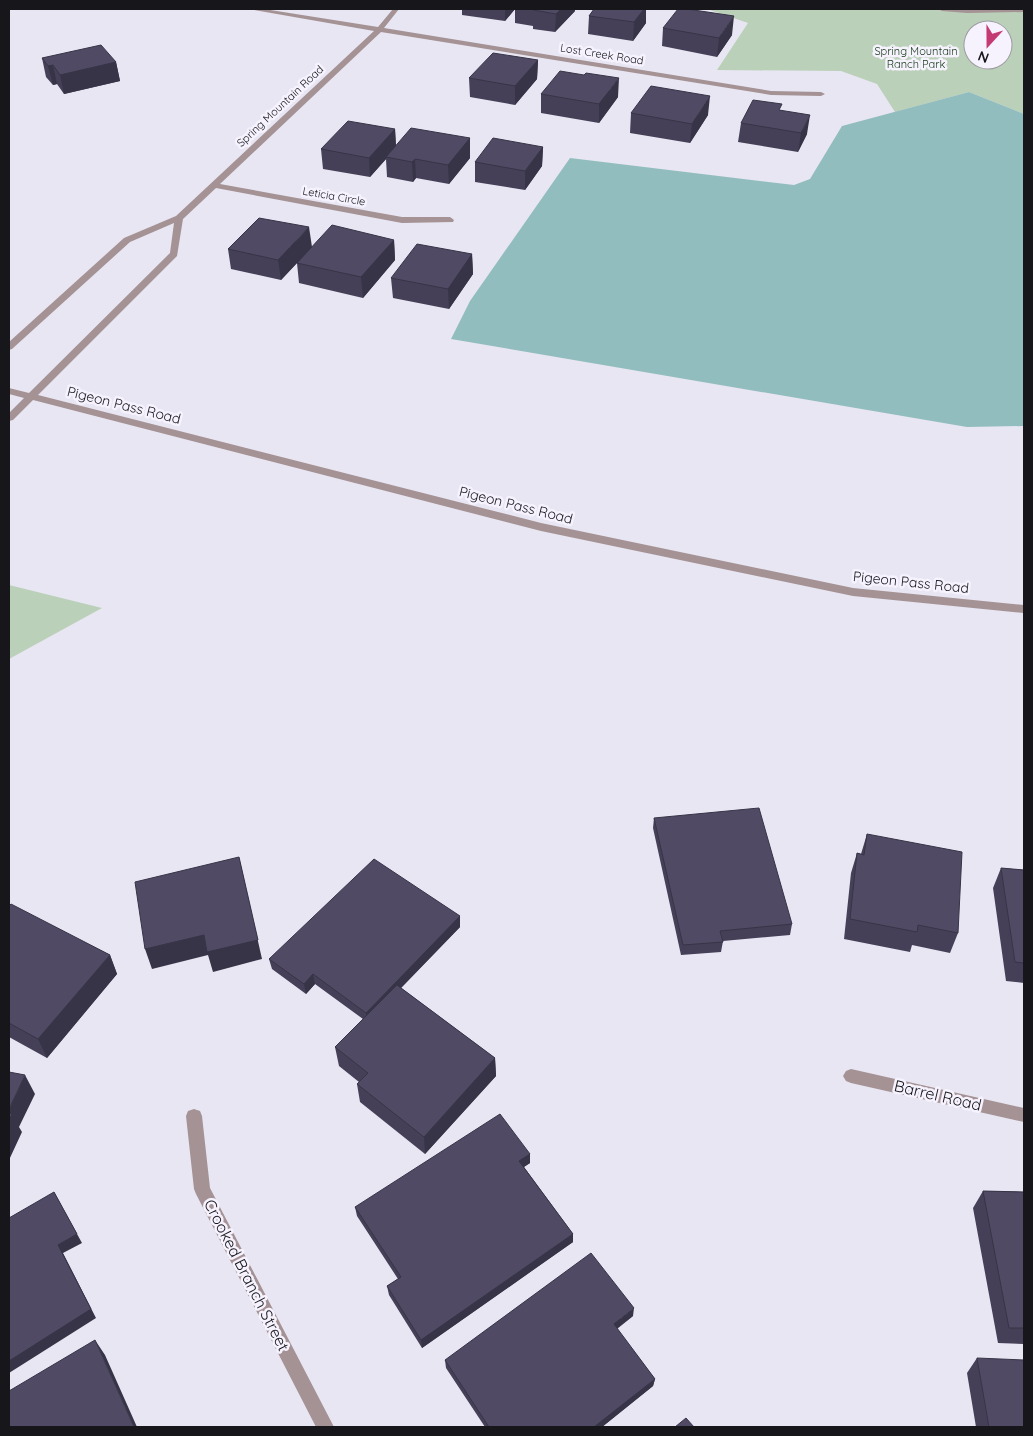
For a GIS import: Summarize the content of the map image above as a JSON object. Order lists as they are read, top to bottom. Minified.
{"streets":{"street":["Lost Creek Road","Spring Mountain Road","Leticia Circle","Pigeon Pass Road","Barrel Road","Crooked Branch Street"]},"crossings":[["Lost Creek Road","Spring Mountain Road"],["Spring Mountain Road","Leticia Circle"]],"parks":["Spring Mountain Ranch Park"],"north":"bottom"}
